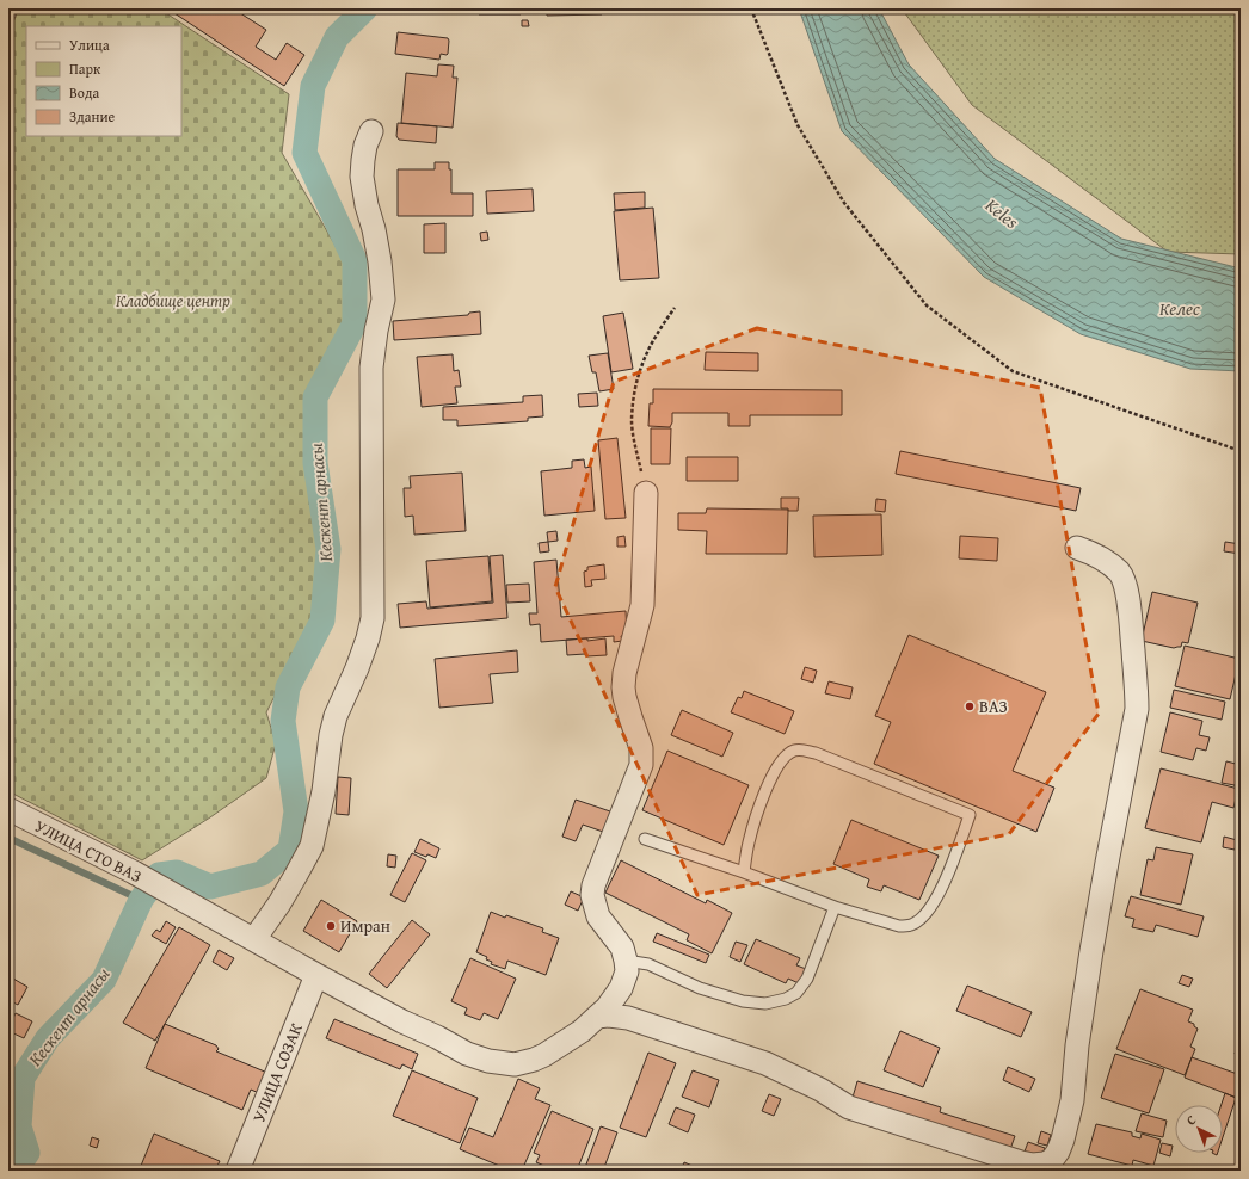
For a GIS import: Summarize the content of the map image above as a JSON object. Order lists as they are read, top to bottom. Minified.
{"streets":{"street":["УЛИЦА СТО ВАЗ","УЛИЦА СОЗАК"]},"crossings":[["УЛИЦА СТО ВАЗ","УЛИЦА СОЗАК"]],"water":["Keles","Келес","Кескент арнасы"],"parks":["Кладбище центр"],"places":["ВАЗ","Имран"],"legend":["Улица","Парк","Вода","Здание"],"north":"top left"}
